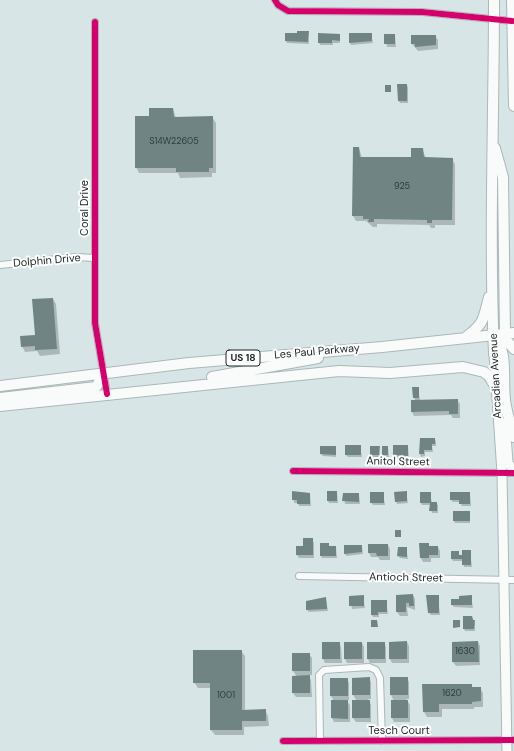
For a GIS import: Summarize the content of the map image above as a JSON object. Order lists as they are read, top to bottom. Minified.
{"streets":{"main road":["Les Paul Parkway","US 18","Arcadian Avenue"],"street":["Coral Drive","Dolphin Drive","Anitol Street","Antioch Street","Tesch Court"]},"crossings":[["Coral Drive","Dolphin Drive"],["Coral Drive","Les Paul Parkway"],["Les Paul Parkway","Arcadian Avenue"],["Arcadian Avenue","Anitol Street"],["Arcadian Avenue","Antioch Street"],["Arcadian Avenue","Tesch Court"]],"house_numbers":["S14W22605","925","1630","1620","1001"]}
